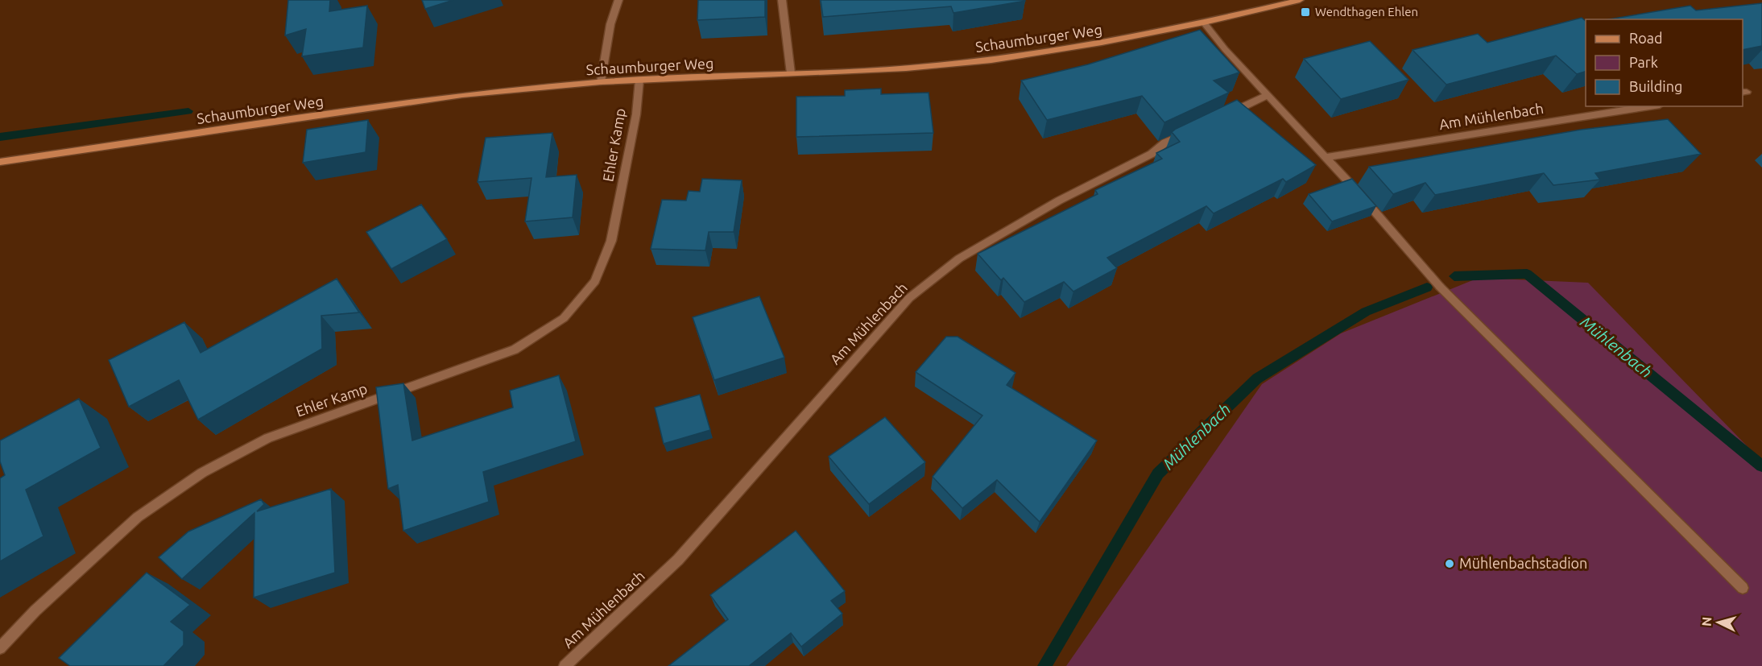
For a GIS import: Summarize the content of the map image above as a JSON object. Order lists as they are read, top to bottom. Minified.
{"streets":{"street":["Schaumburger Weg","Am Mühlenbach","Ehler Kamp"]},"crossings":[["Schaumburger Weg","Ehler Kamp"]],"water":["Mühlenbach"],"places":{"transit":["Wendthagen Ehlen"],"other":["Mühlenbachstadion"]},"legend":["Road","Park","Building"],"north":"left"}
